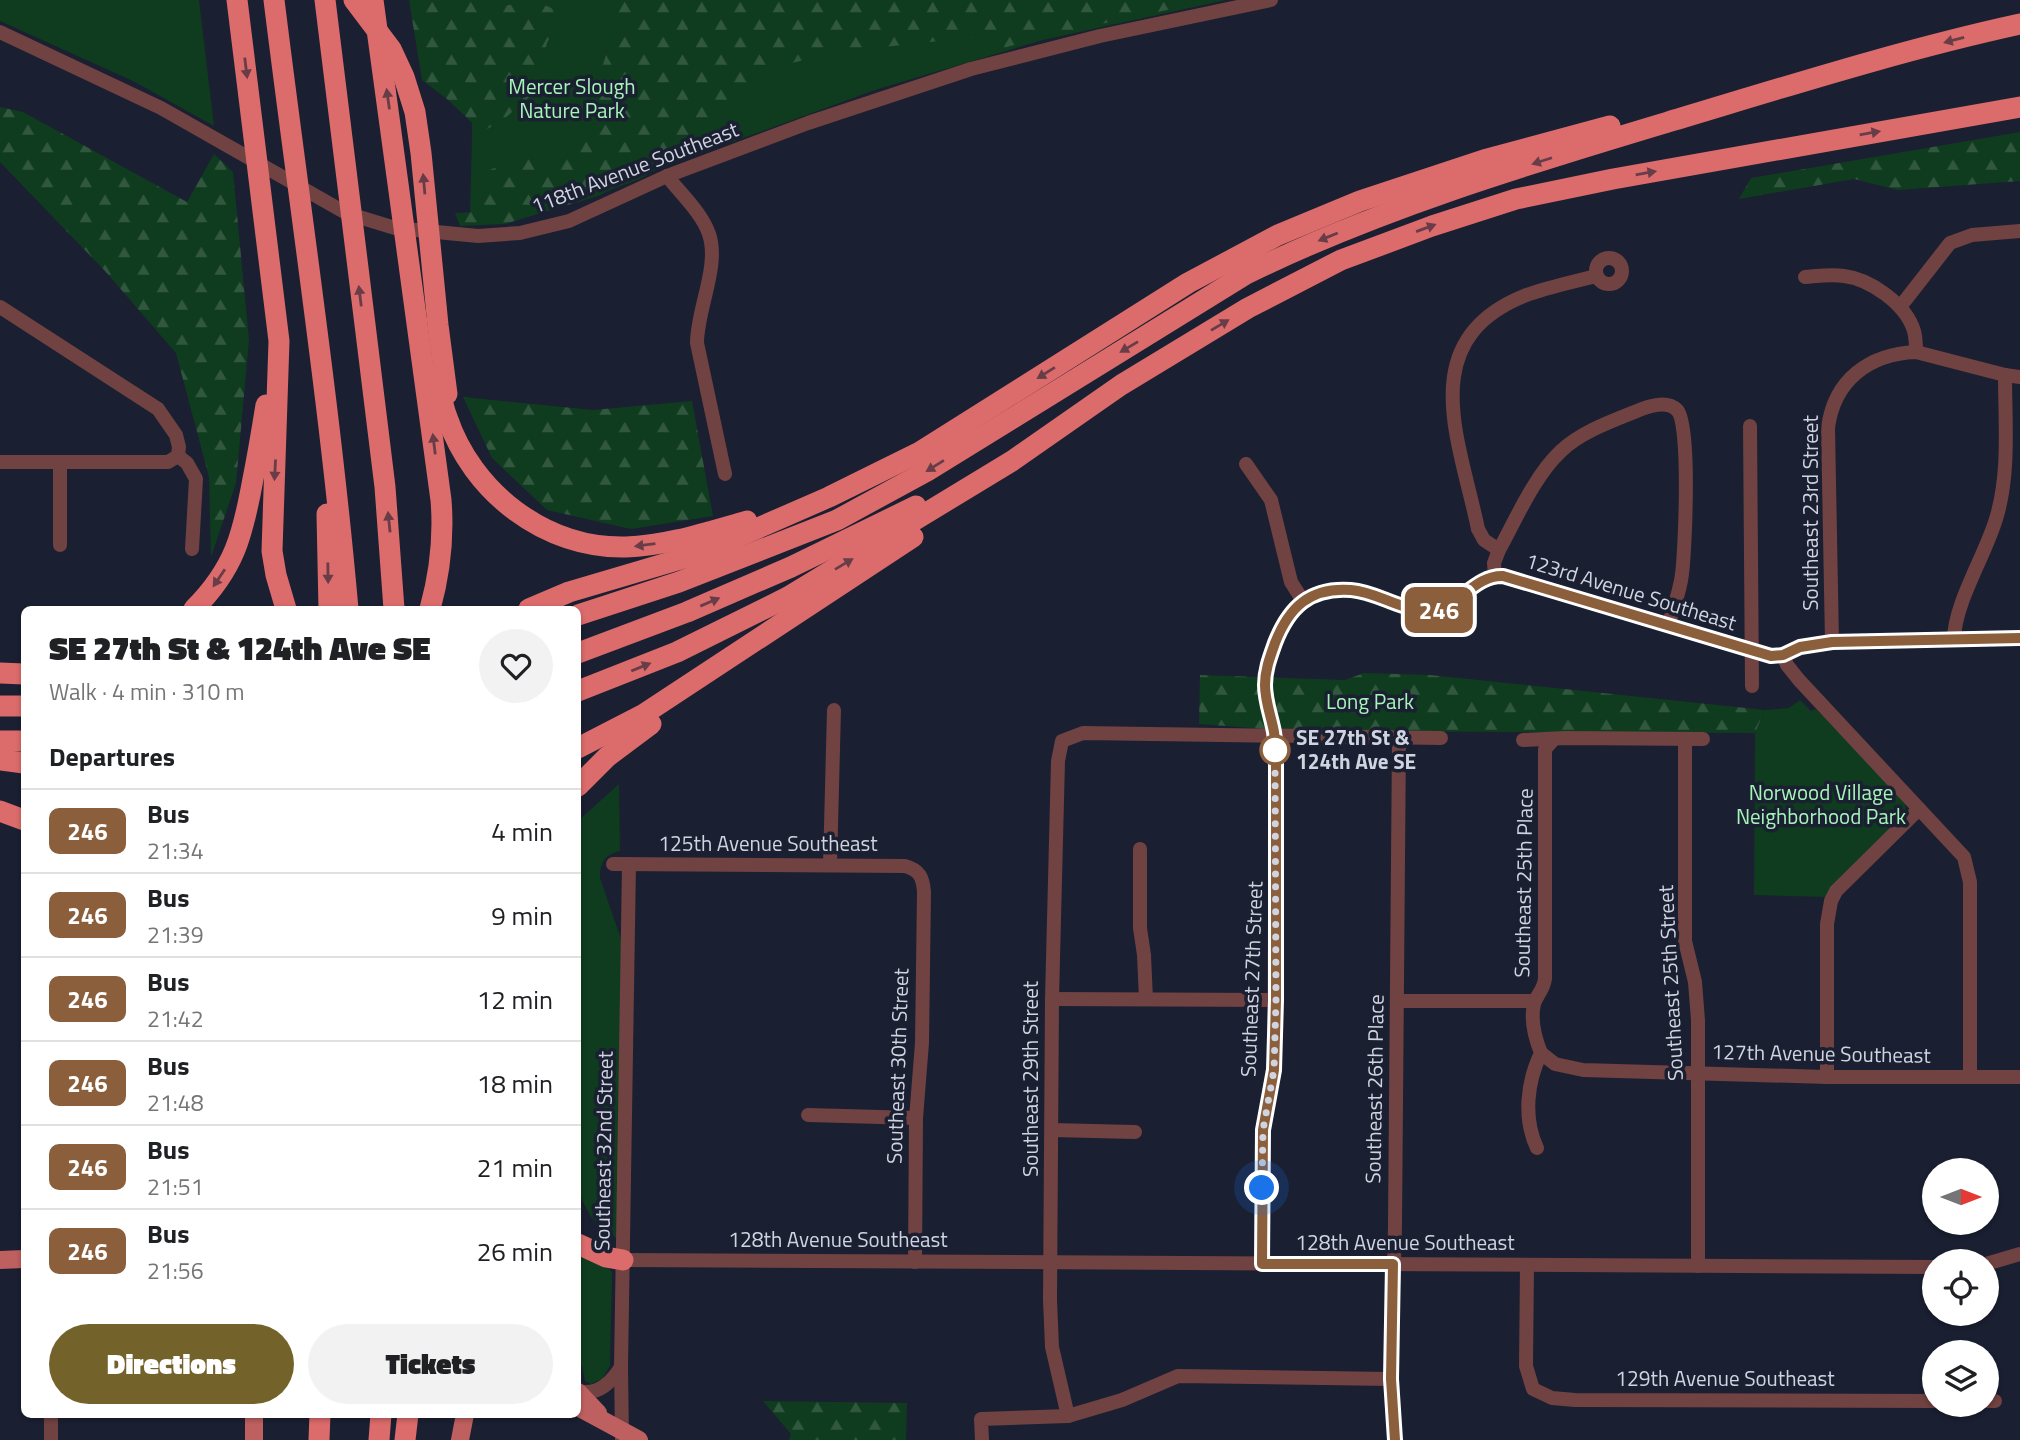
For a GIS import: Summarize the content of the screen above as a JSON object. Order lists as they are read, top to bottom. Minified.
{"streets":{"street":["118th Avenue Southeast","Southeast 23rd Street","123rd Avenue Southeast","125th Avenue Southeast","Southeast 25th Place","Southeast 27th Street","Southeast 25th Street","127th Avenue Southeast","Southeast 30th Street","Southeast 29th Street","Southeast 26th Place","Southeast 32nd Street","128th Avenue Southeast","129th Avenue Southeast"]},"crossings":[["Southeast 23rd Street","123rd Avenue Southeast"],["125th Avenue Southeast","Southeast 30th Street"],["125th Avenue Southeast","Southeast 32nd Street"],["Southeast 25th Place","127th Avenue Southeast"],["Southeast 27th Street","Southeast 29th Street"],["Southeast 27th Street","128th Avenue Southeast"],["Southeast 25th Street","127th Avenue Southeast"],["Southeast 25th Street","128th Avenue Southeast"],["Southeast 30th Street","128th Avenue Southeast"],["Southeast 29th Street","128th Avenue Southeast"],["Southeast 26th Place","128th Avenue Southeast"],["Southeast 32nd Street","128th Avenue Southeast"],["128th Avenue Southeast","129th Avenue Southeast"]],"parks":["Mercer Slough Nature Park","Long Park","Norwood Village Neighborhood Park"],"places":["SE 27th St & 124th Ave SE"],"lines":["bus line 246"],"north":"right","page":{"on_map":"246","heading":[["SE 27th St & 124th Ave SE","Walk · 4 min · 310 m"],"Departures"],"list":[{"mark":"246","name":"Bus","note":"21:34","value":"4 min"},{"mark":"246","name":"Bus","note":"21:39","value":"9 min"},{"mark":"246","name":"Bus","note":"21:42","value":"12 min"},{"mark":"246","name":"Bus","note":"21:48","value":"18 min"},{"mark":"246","name":"Bus","note":"21:51","value":"21 min"},{"mark":"246","name":"Bus","note":"21:56","value":"26 min"}],"buttons":["Directions","Tickets"]}}
